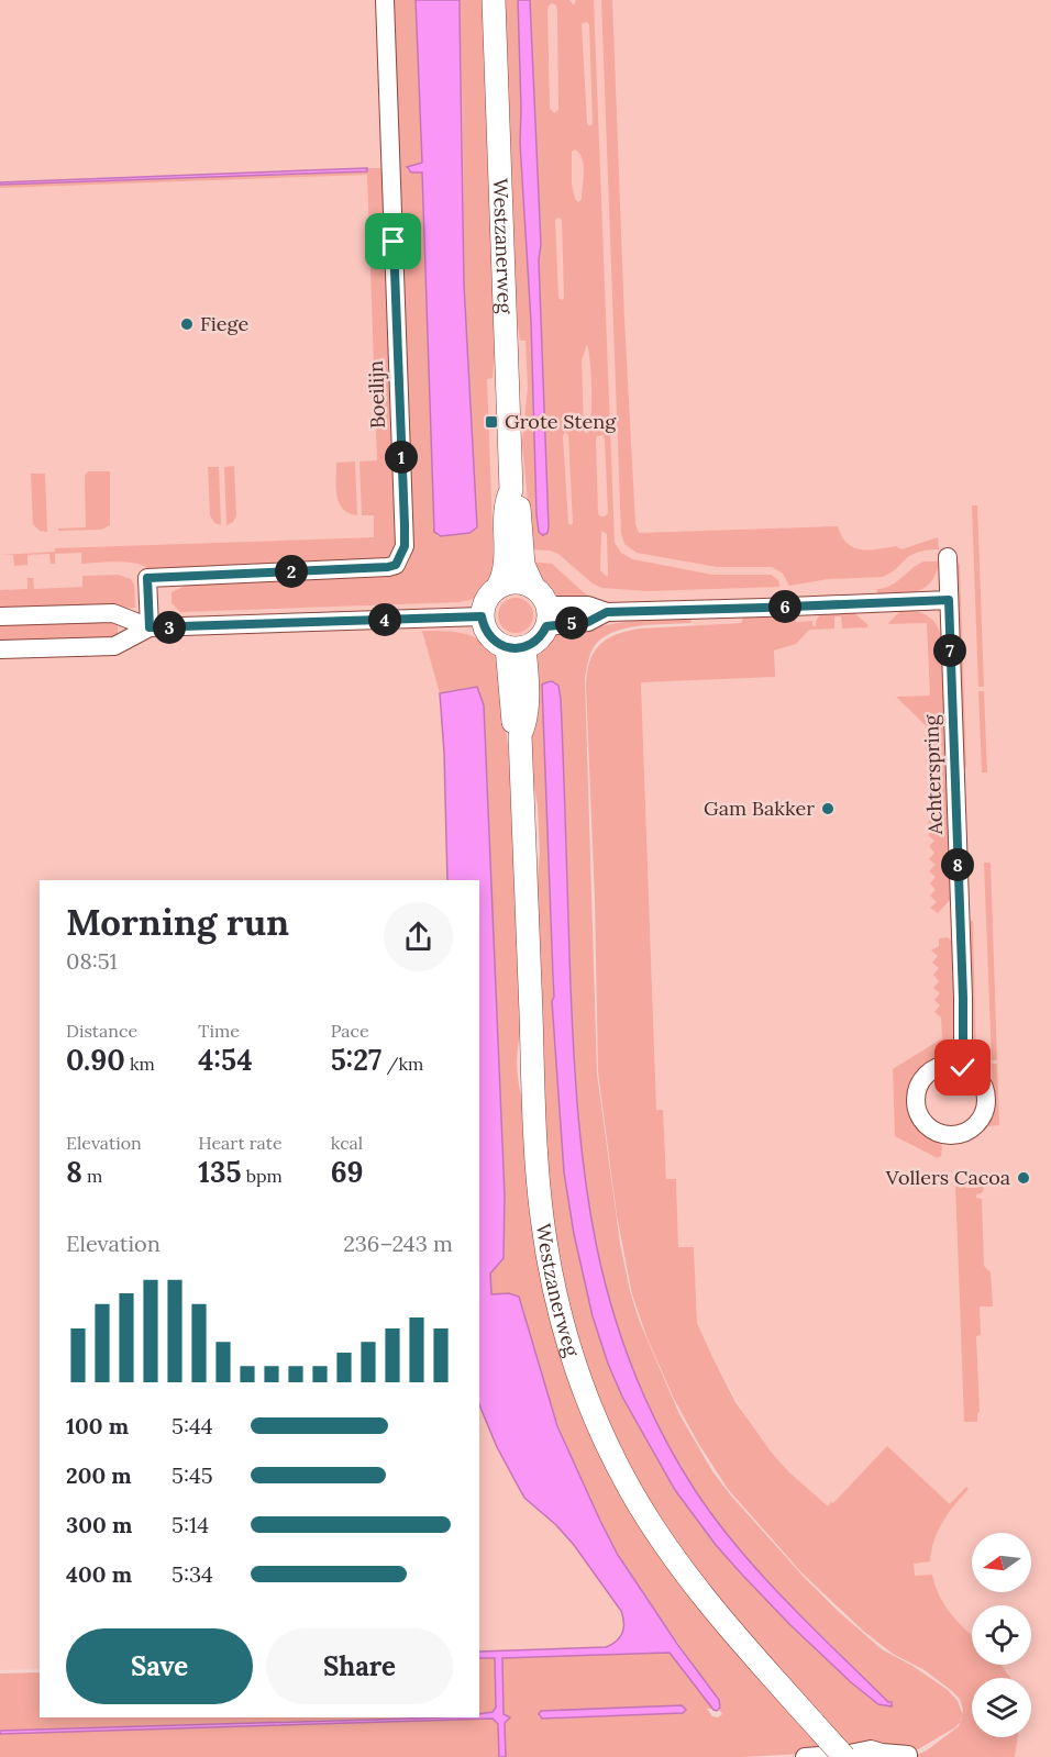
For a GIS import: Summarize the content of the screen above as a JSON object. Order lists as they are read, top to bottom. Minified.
{"streets":{"main road":["Westzanerweg"],"street":["Boeilijn","Achterspring"]},"places":{"other":["Fiege","Gam Bakker","Vollers Cacoa"],"transit":["Grote Steng"]},"north":"left","page":{"pins":["1","2","6","4","5","3","7","8"],"heading":["Morning run","08:51"],"stats":[["Distance","0.90 km"],["Time","4:54"],["Pace","5:27 /km"],["Elevation","8 m"],["Heart rate","135 bpm"],["kcal","69"]],"chart":["Elevation","236–243 m"],"list":[{"name":"100 m","note":"5:44"},{"name":"200 m","note":"5:45"},{"name":"300 m","note":"5:14"},{"name":"400 m","note":"5:34"}],"buttons":["Save","Share"]}}
